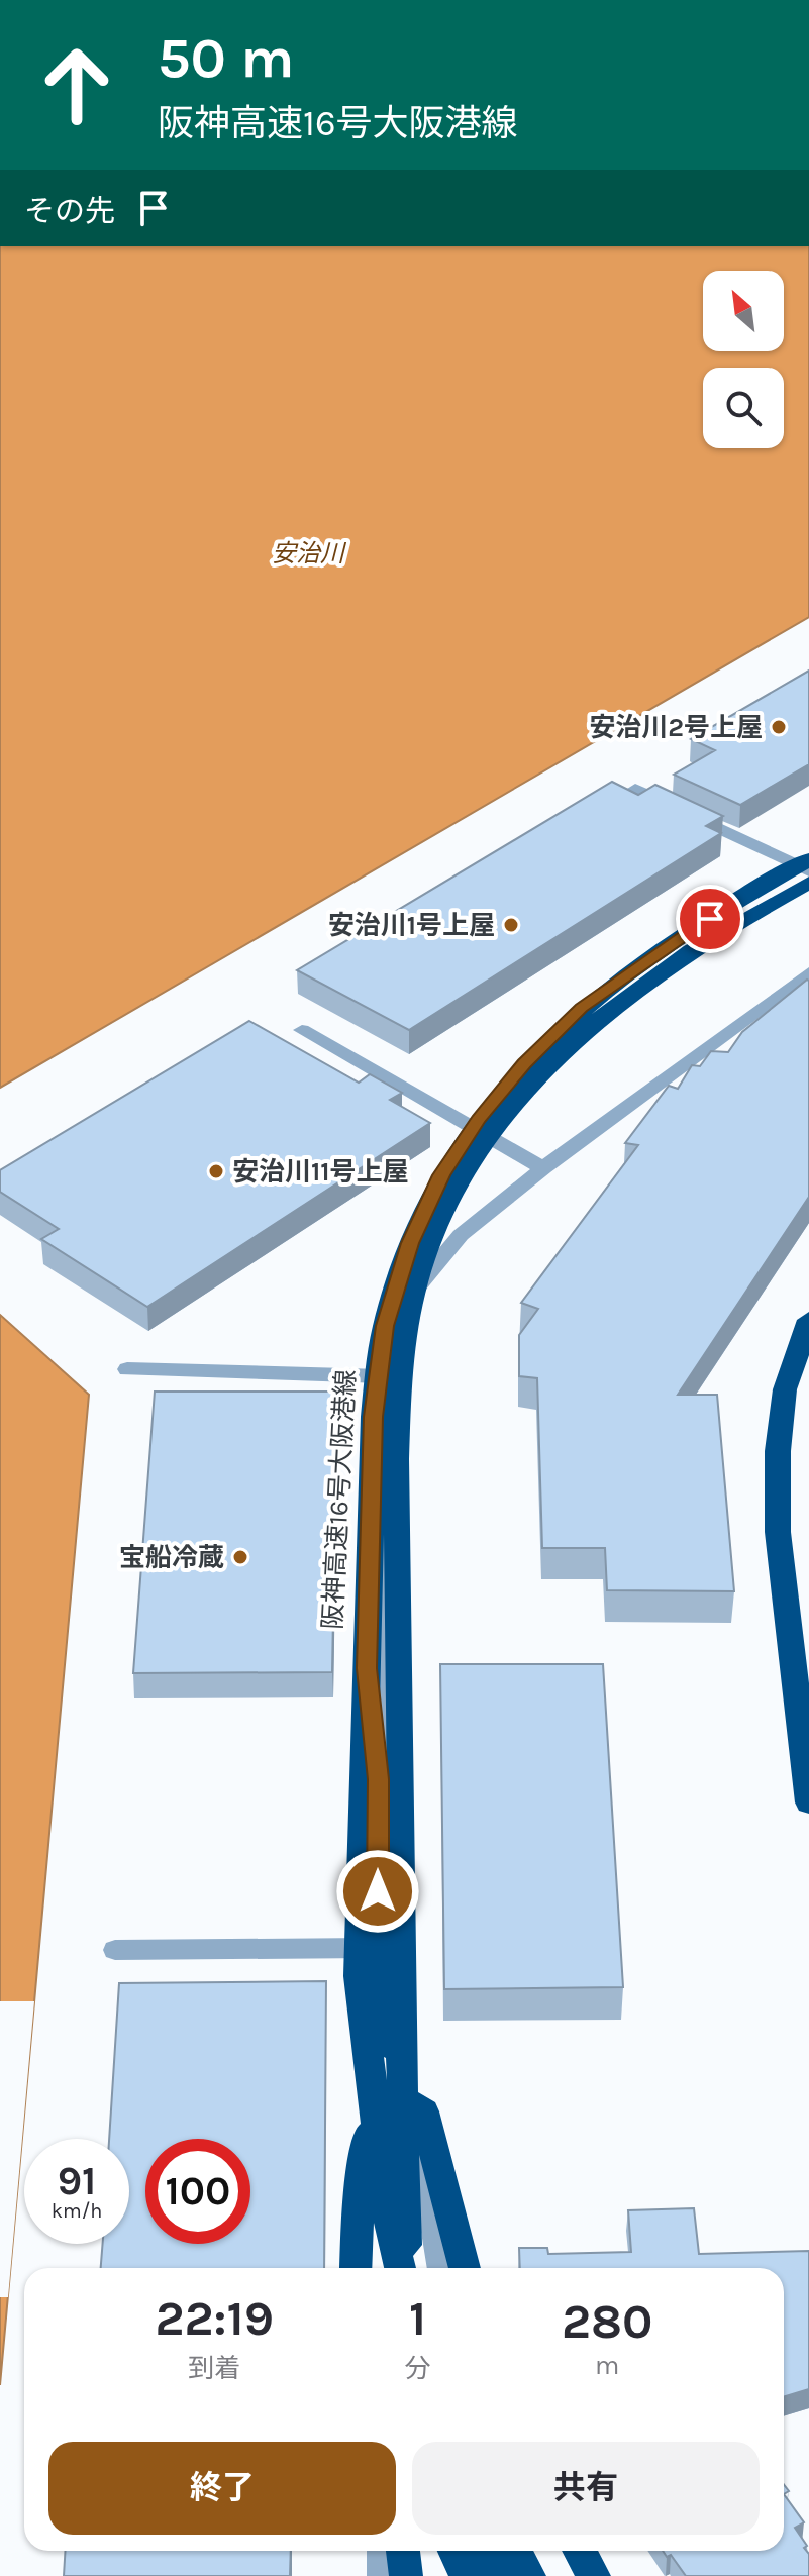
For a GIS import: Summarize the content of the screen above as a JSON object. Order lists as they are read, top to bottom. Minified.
{"streets":{"highway":["阪神高速16号大阪港線"]},"water":["安治川"],"places":["安治川2号上屋","安治川1号上屋","安治川11号上屋","宝船冷蔵"],"north":"top left","page":{"turn":["50 m","阪神高速16号大阪港線"],"then":"その先","speed":"91 km/h","limit":"100","eta":["22:19","到着","1","分","280","m"],"buttons":["終了","共有"]}}
